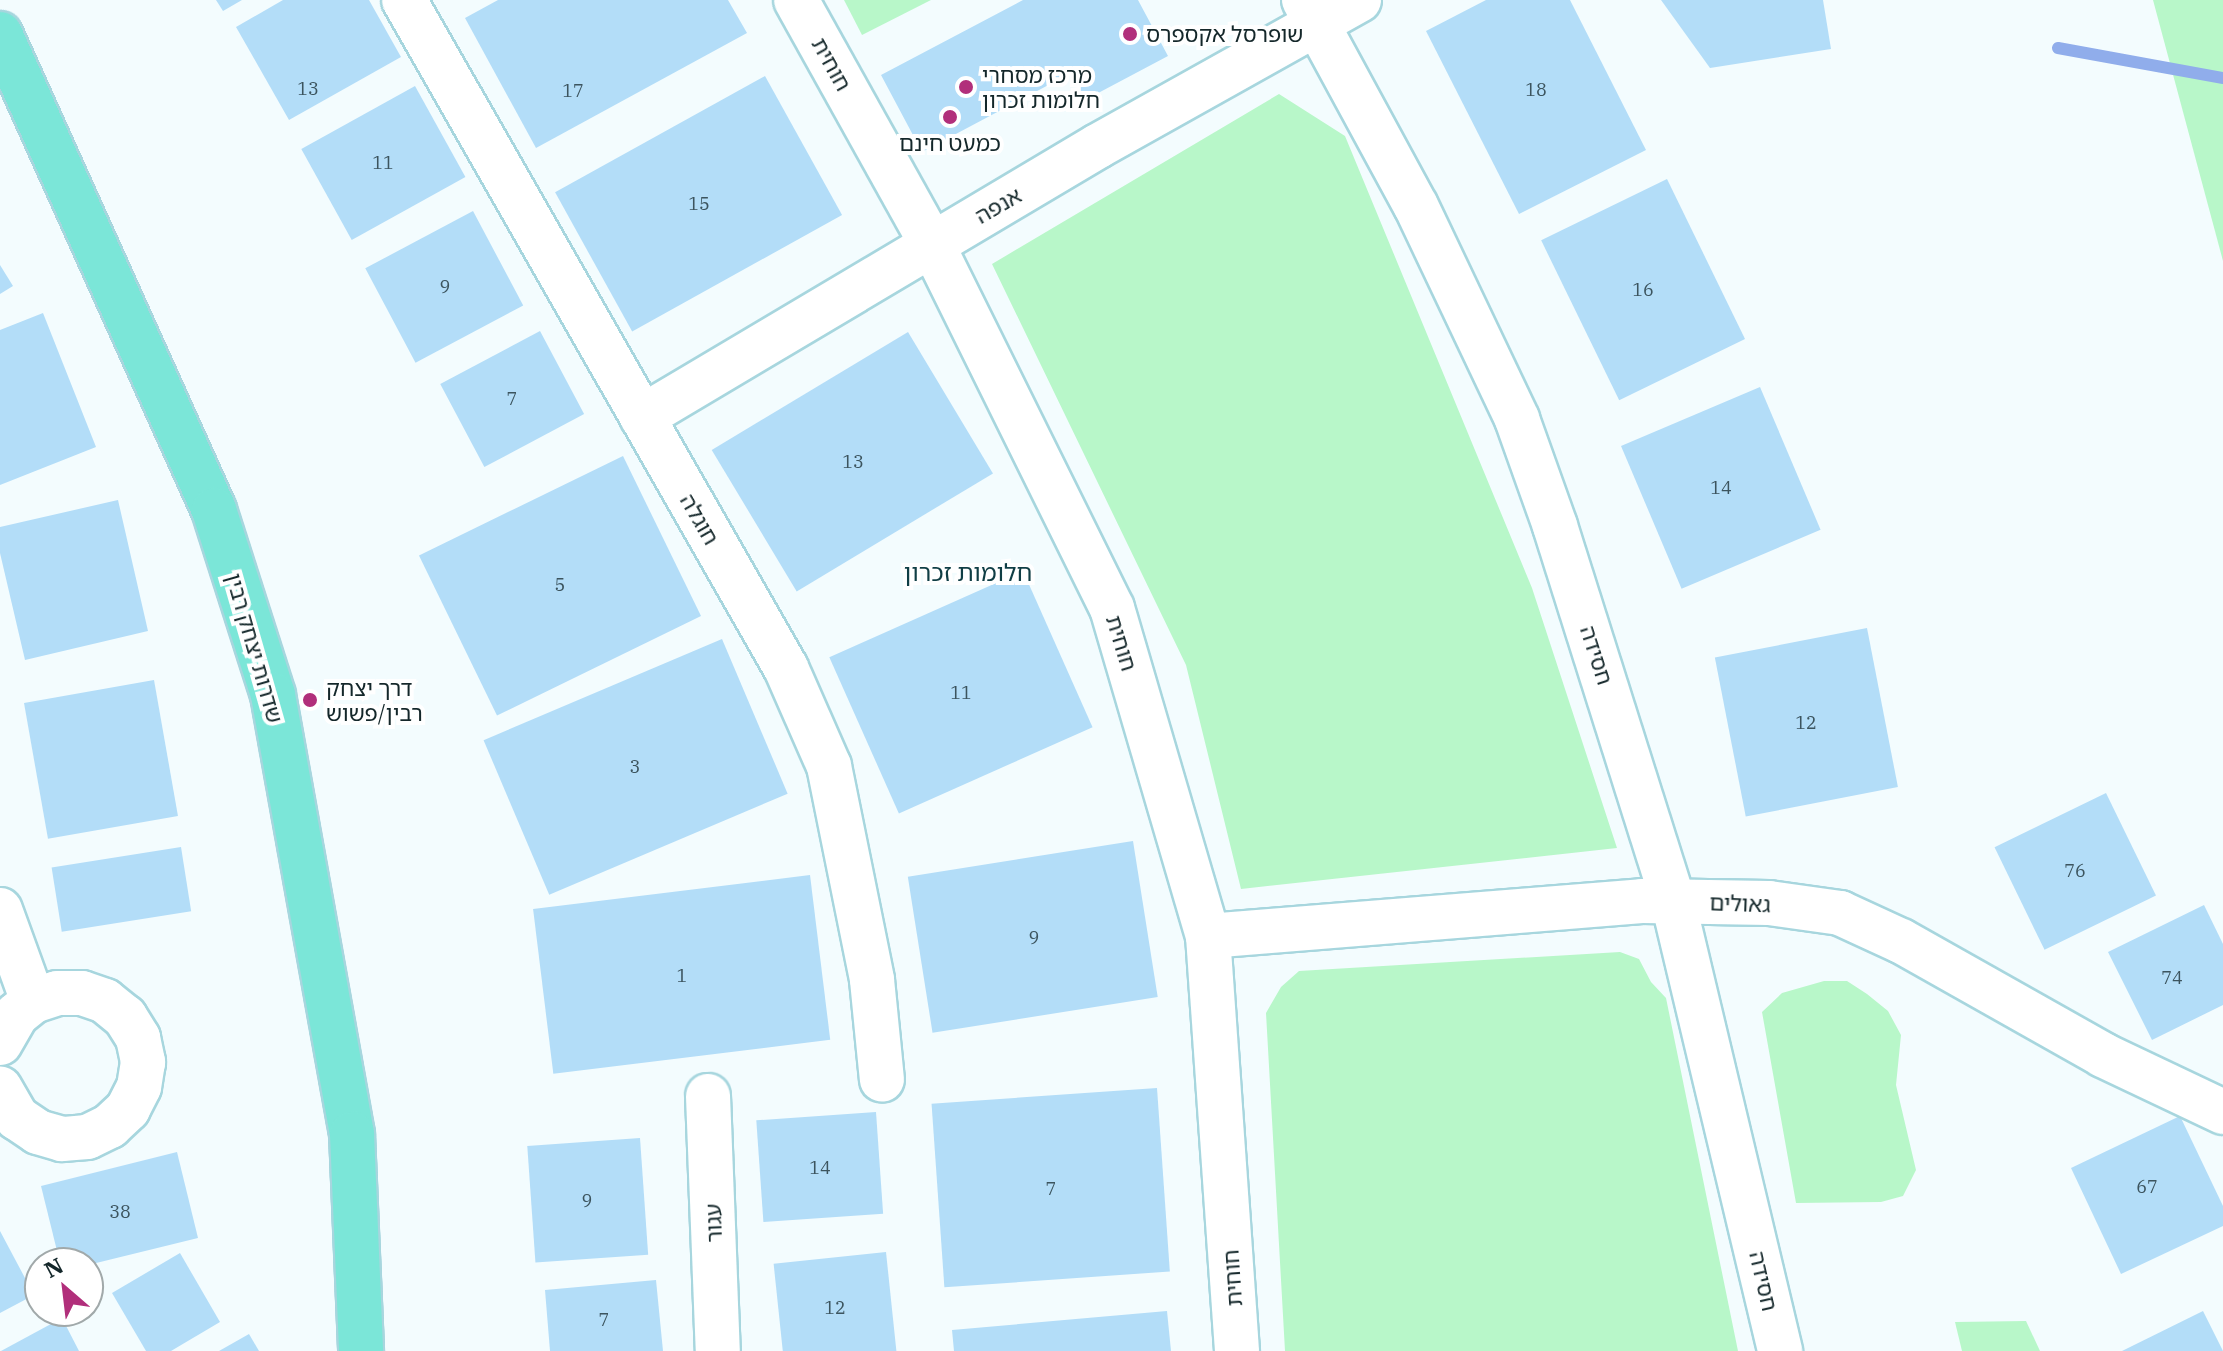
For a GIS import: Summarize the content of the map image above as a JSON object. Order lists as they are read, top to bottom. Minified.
{"streets":{"main road":["שדרות יצחק רבין"],"street":["חוחית","אנפה","חוגלה","חסידה","גאולים","עגור"]},"crossings":[["חוחית","אנפה"],["חוחית","גאולים"],["אנפה","חוגלה"],["אנפה","חסידה"],["חסידה","גאולים"]],"districts":["חלומות זכרון"],"places":["שופרסל אקספרס","מרכז מסחרי חלומות זכרון","כמעט חינם","דרך יצחק רבין/פשוש"],"house_numbers":["13","18","17","11","15","9","16","7","13","14","5","11","12","3","76","9","1","74","14","67","7","9","38","12","7"],"north":"top left"}
